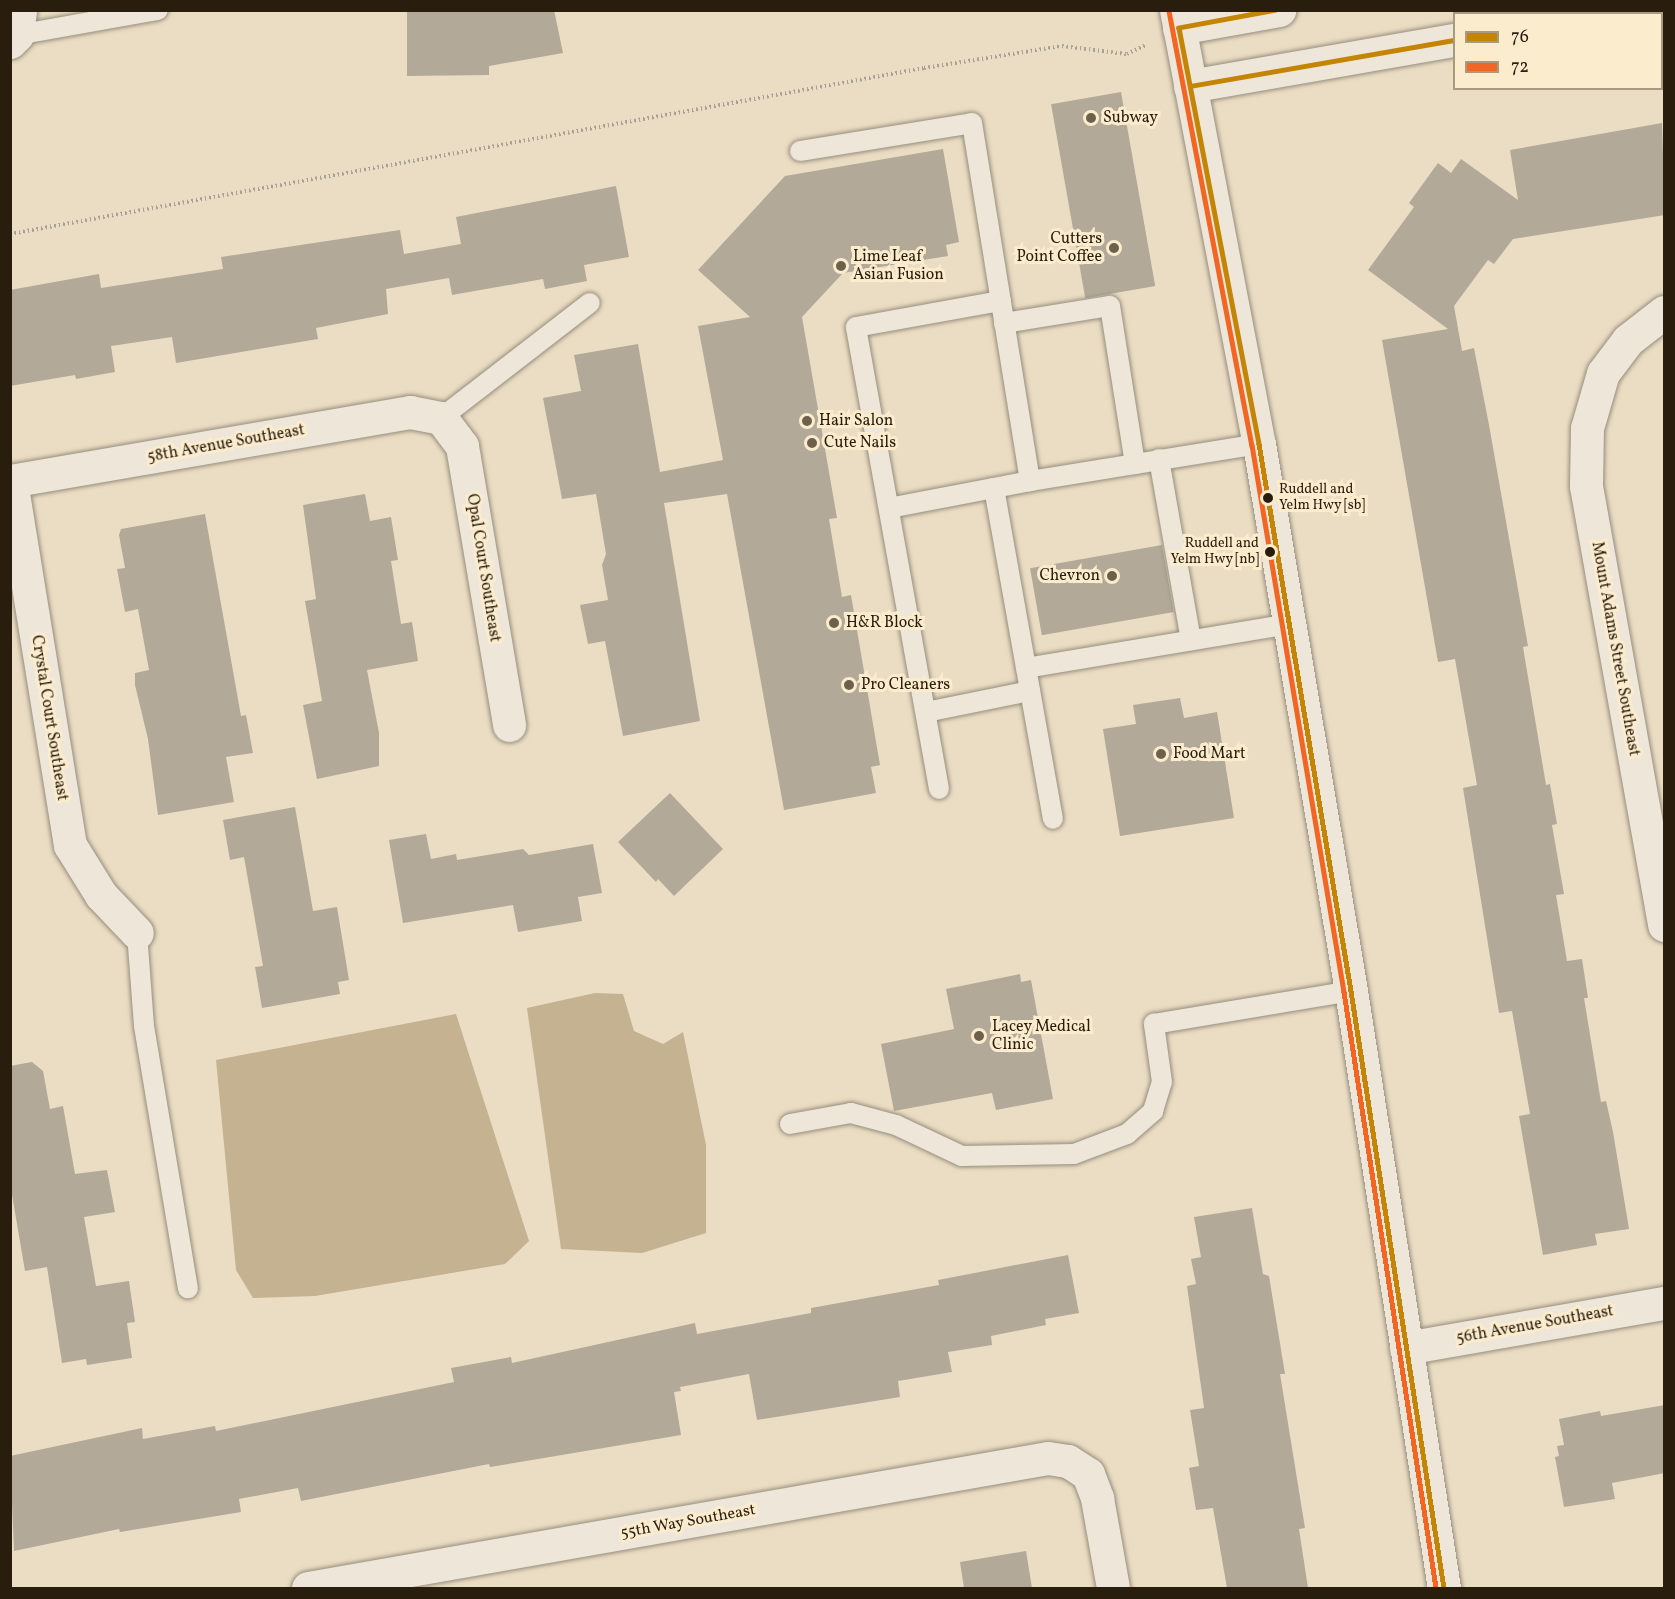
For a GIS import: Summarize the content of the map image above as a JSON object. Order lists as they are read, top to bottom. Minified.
{"streets":{"street":["58th Avenue Southeast","Opal Court Southeast","Mount Adams Street Southeast","Crystal Court Southeast","56th Avenue Southeast","55th Way Southeast"]},"crossings":[["58th Avenue Southeast","Opal Court Southeast"],["58th Avenue Southeast","Crystal Court Southeast"]],"places":["Subway","Cutters Point Coffee","Lime Leaf Asian Fusion","Hair Salon","Cute Nails","Ruddell and Yelm Hwy [sb]","Ruddell and Yelm Hwy [nb]","Chevron","H&R Block","Pro Cleaners","Food Mart","Lacey Medical Clinic"],"lines":["transit line 76","transit line 72"],"legend":["76","72"]}
